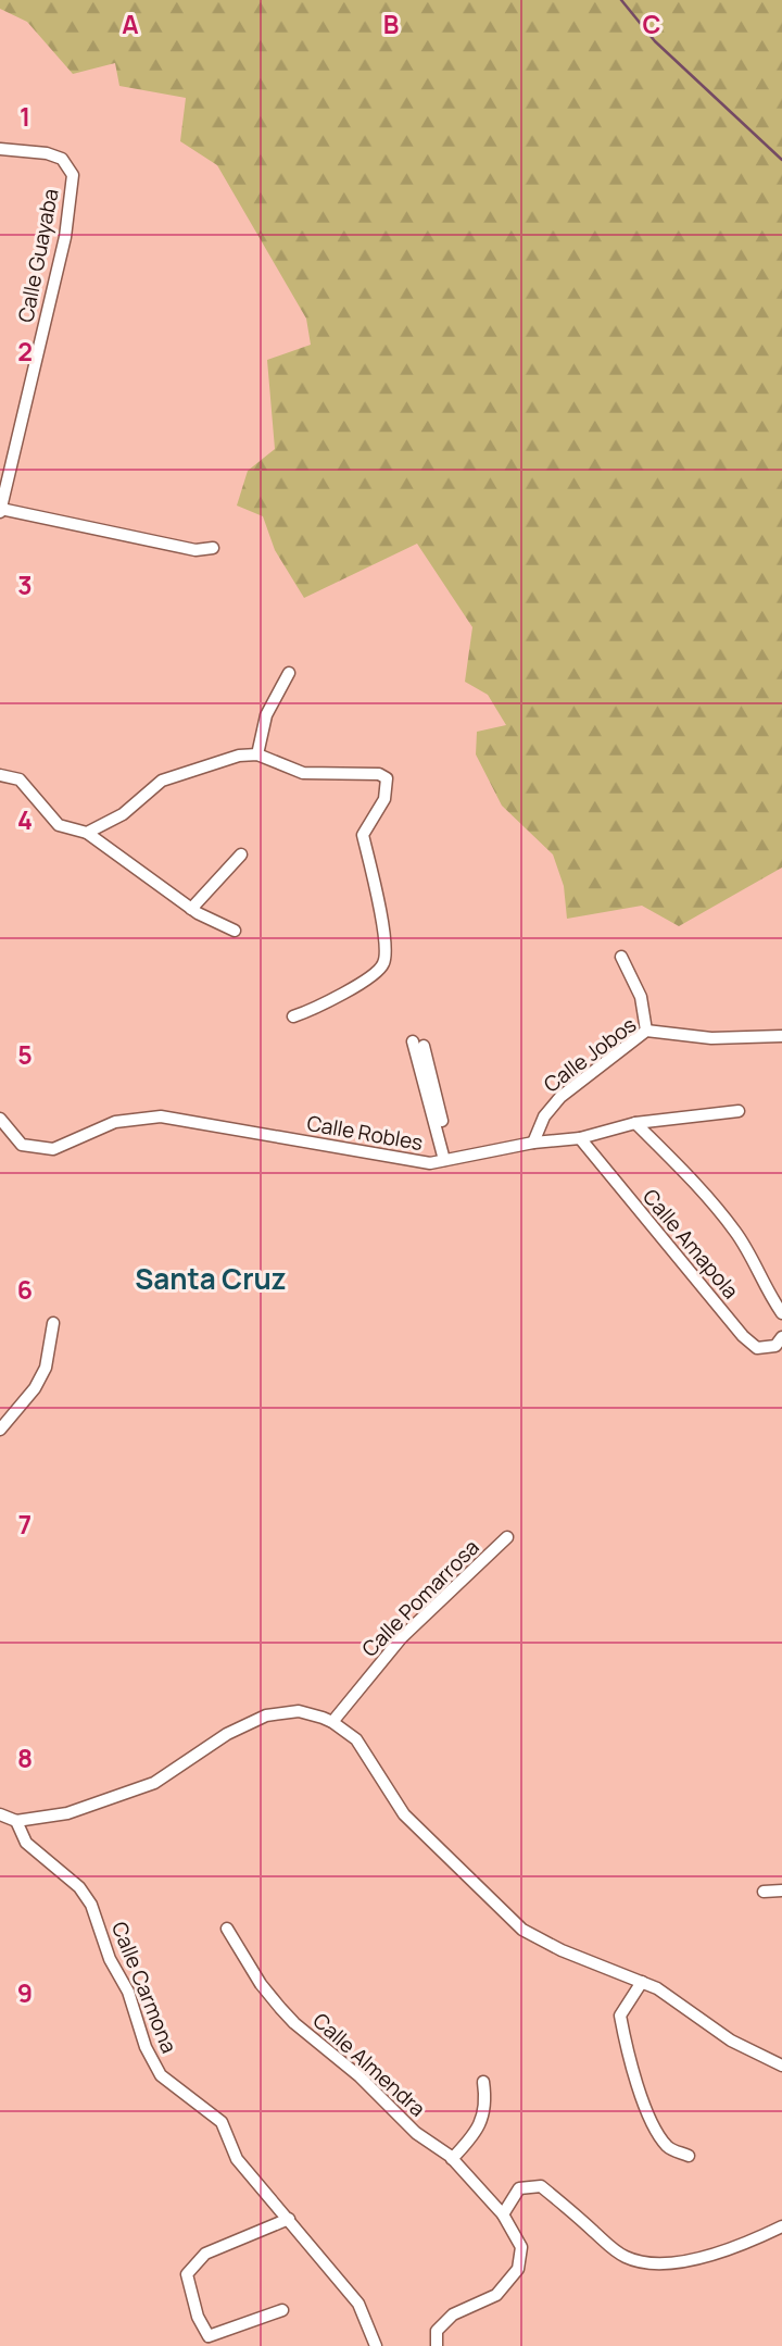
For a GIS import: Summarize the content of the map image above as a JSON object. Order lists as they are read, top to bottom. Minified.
{"streets":{"street":["Calle Guayaba","Calle Jobos","Calle Robles","Calle Amapola","Calle Pomarrosa","Calle Carmona","Calle Almendra"]},"crossings":[["Calle Jobos","Calle Robles"],["Calle Robles","Calle Amapola"]],"districts":["Santa Cruz"],"grid":{"columns":["A","B","C"],"rows":["1","2","3","4","5","6","7","8","9"]}}
